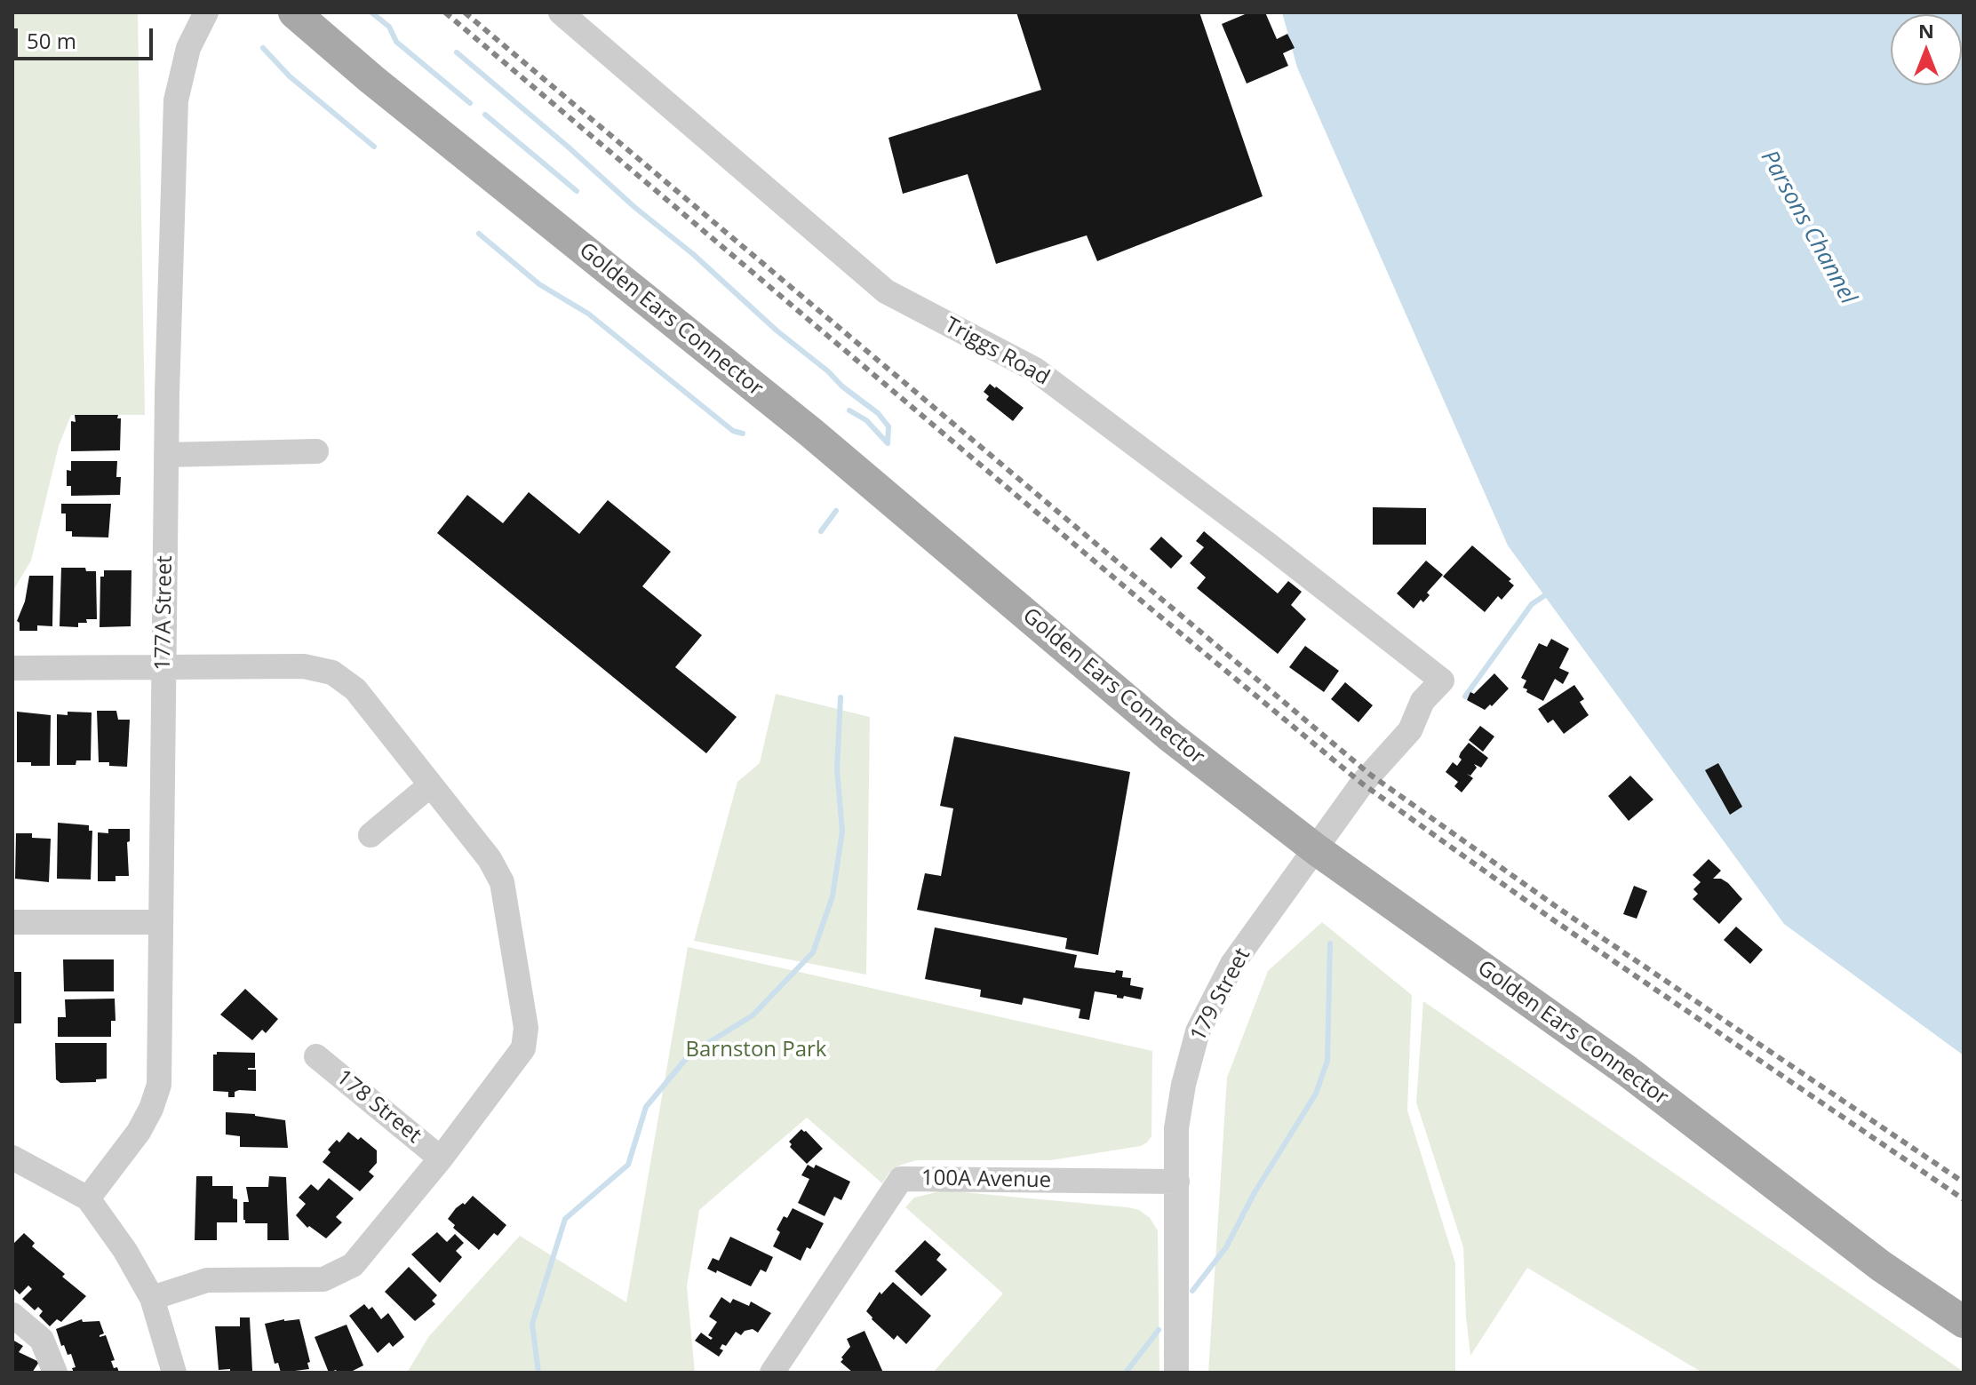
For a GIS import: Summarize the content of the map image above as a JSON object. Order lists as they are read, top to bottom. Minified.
{"streets":{"main road":["Golden Ears Connector"],"street":["Triggs Road","177A Street","179 Street","178 Street","100A Avenue"]},"crossings":[["Golden Ears Connector","179 Street"],["Triggs Road","179 Street"],["179 Street","100A Avenue"]],"water":["Parsons Channel"],"parks":["Barnston Park"],"scale_bar":"50 m","north":"top"}
